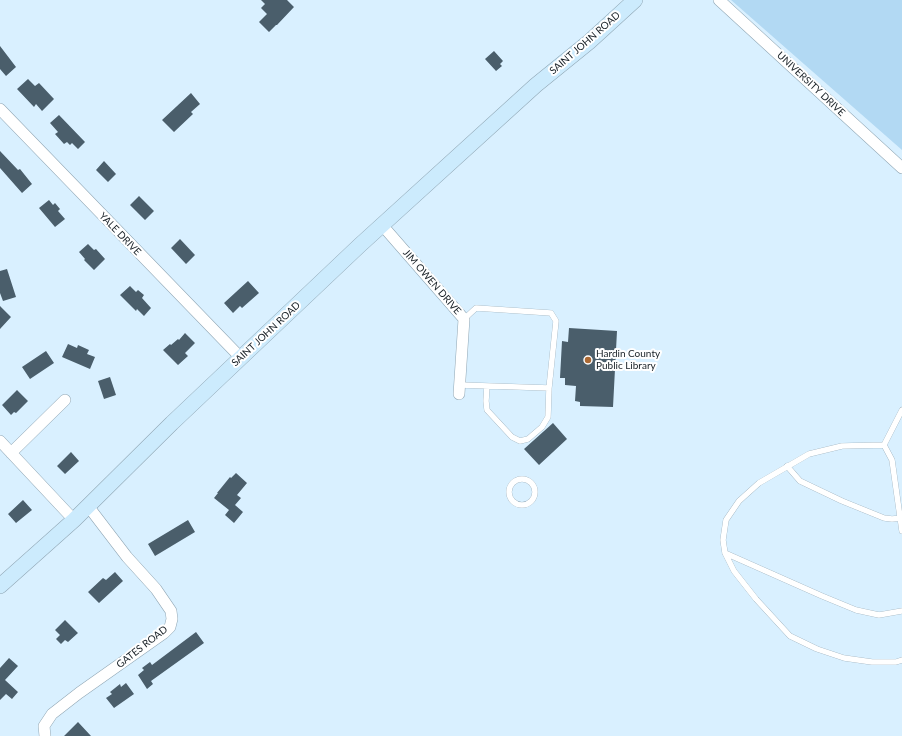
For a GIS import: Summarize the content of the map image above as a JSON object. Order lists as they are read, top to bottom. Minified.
{"streets":{"street":["SAINT JOHN ROAD","UNIVERSITY DRIVE","YALE DRIVE","JIM OWEN DRIVE","GATES ROAD"]},"crossings":[["SAINT JOHN ROAD","YALE DRIVE"],["SAINT JOHN ROAD","JIM OWEN DRIVE"],["SAINT JOHN ROAD","GATES ROAD"]],"places":["Hardin County Public Library"]}
